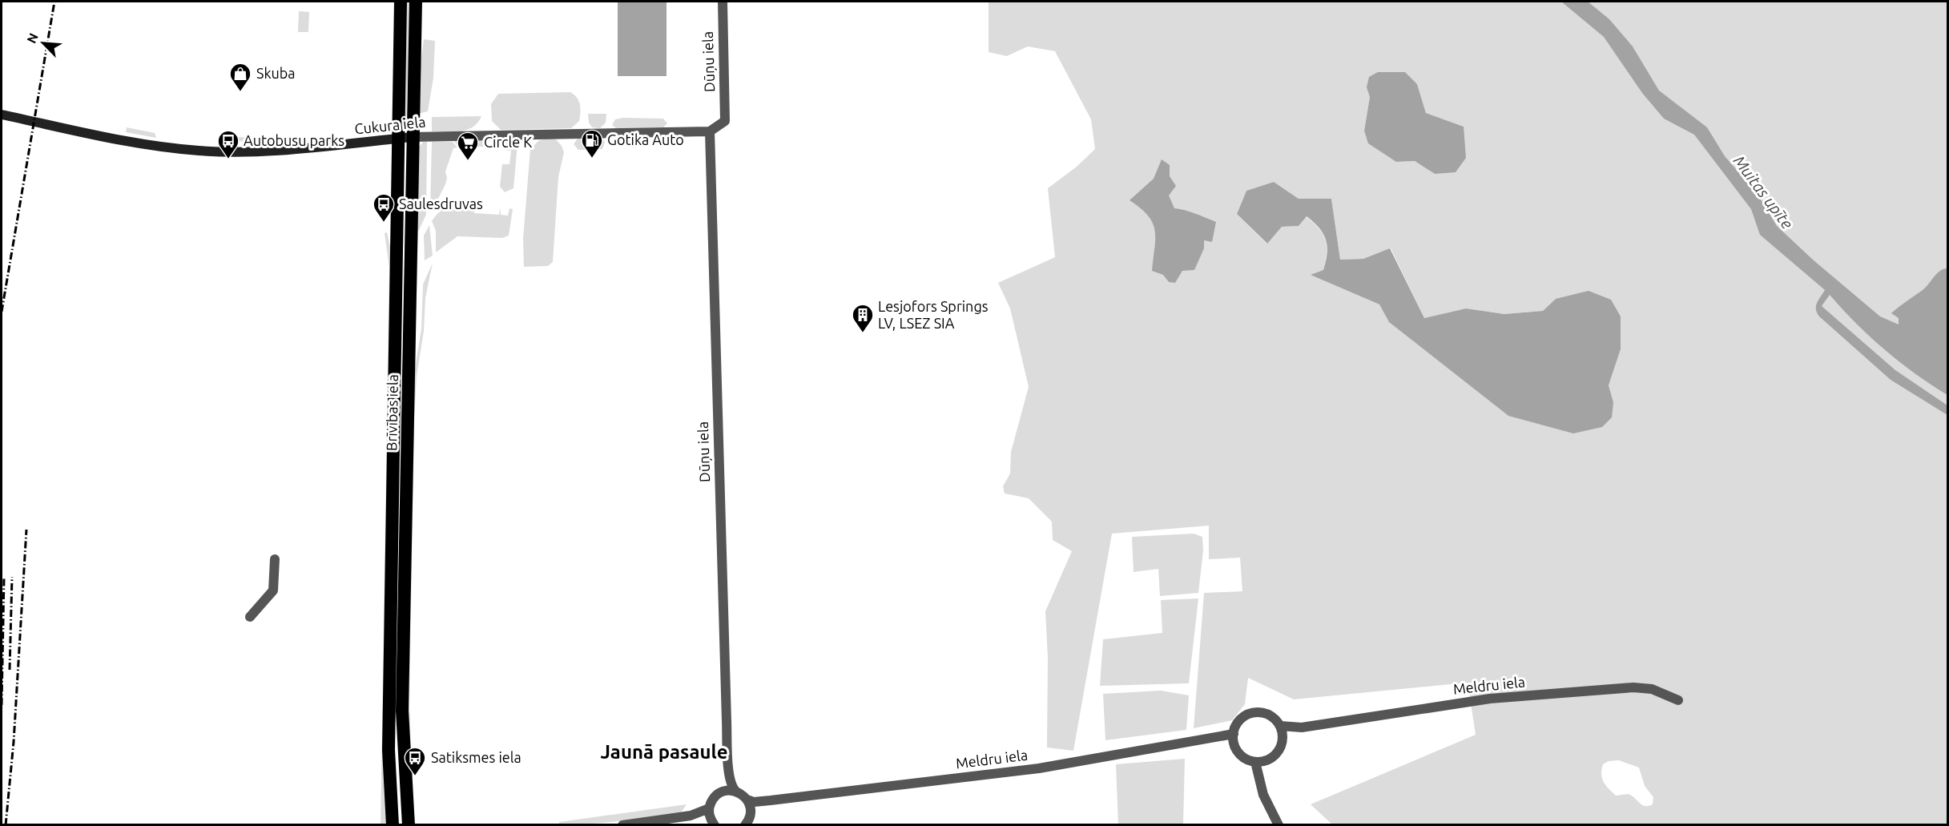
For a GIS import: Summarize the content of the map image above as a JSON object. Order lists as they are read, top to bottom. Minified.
{"streets":{"highway":["Brīvības iela"],"main road":["Cukura iela"],"street":["Dūņu iela","Meldru iela"]},"crossings":[["Dūņu iela","Cukura iela"],["Cukura iela","Brīvības iela"]],"districts":["Jaunā pasaule"],"water":["Muitas upīte"],"places":{"shop":["Skuba"],"fuel station":["Gotika Auto"],"bus stop":["Autobusu parks","Saulesdruvas","Satiksmes iela"],"supermarket":["Circle K"],"building":["Lesjofors Springs LV, LSEZ SIA"]},"north":"top left"}
